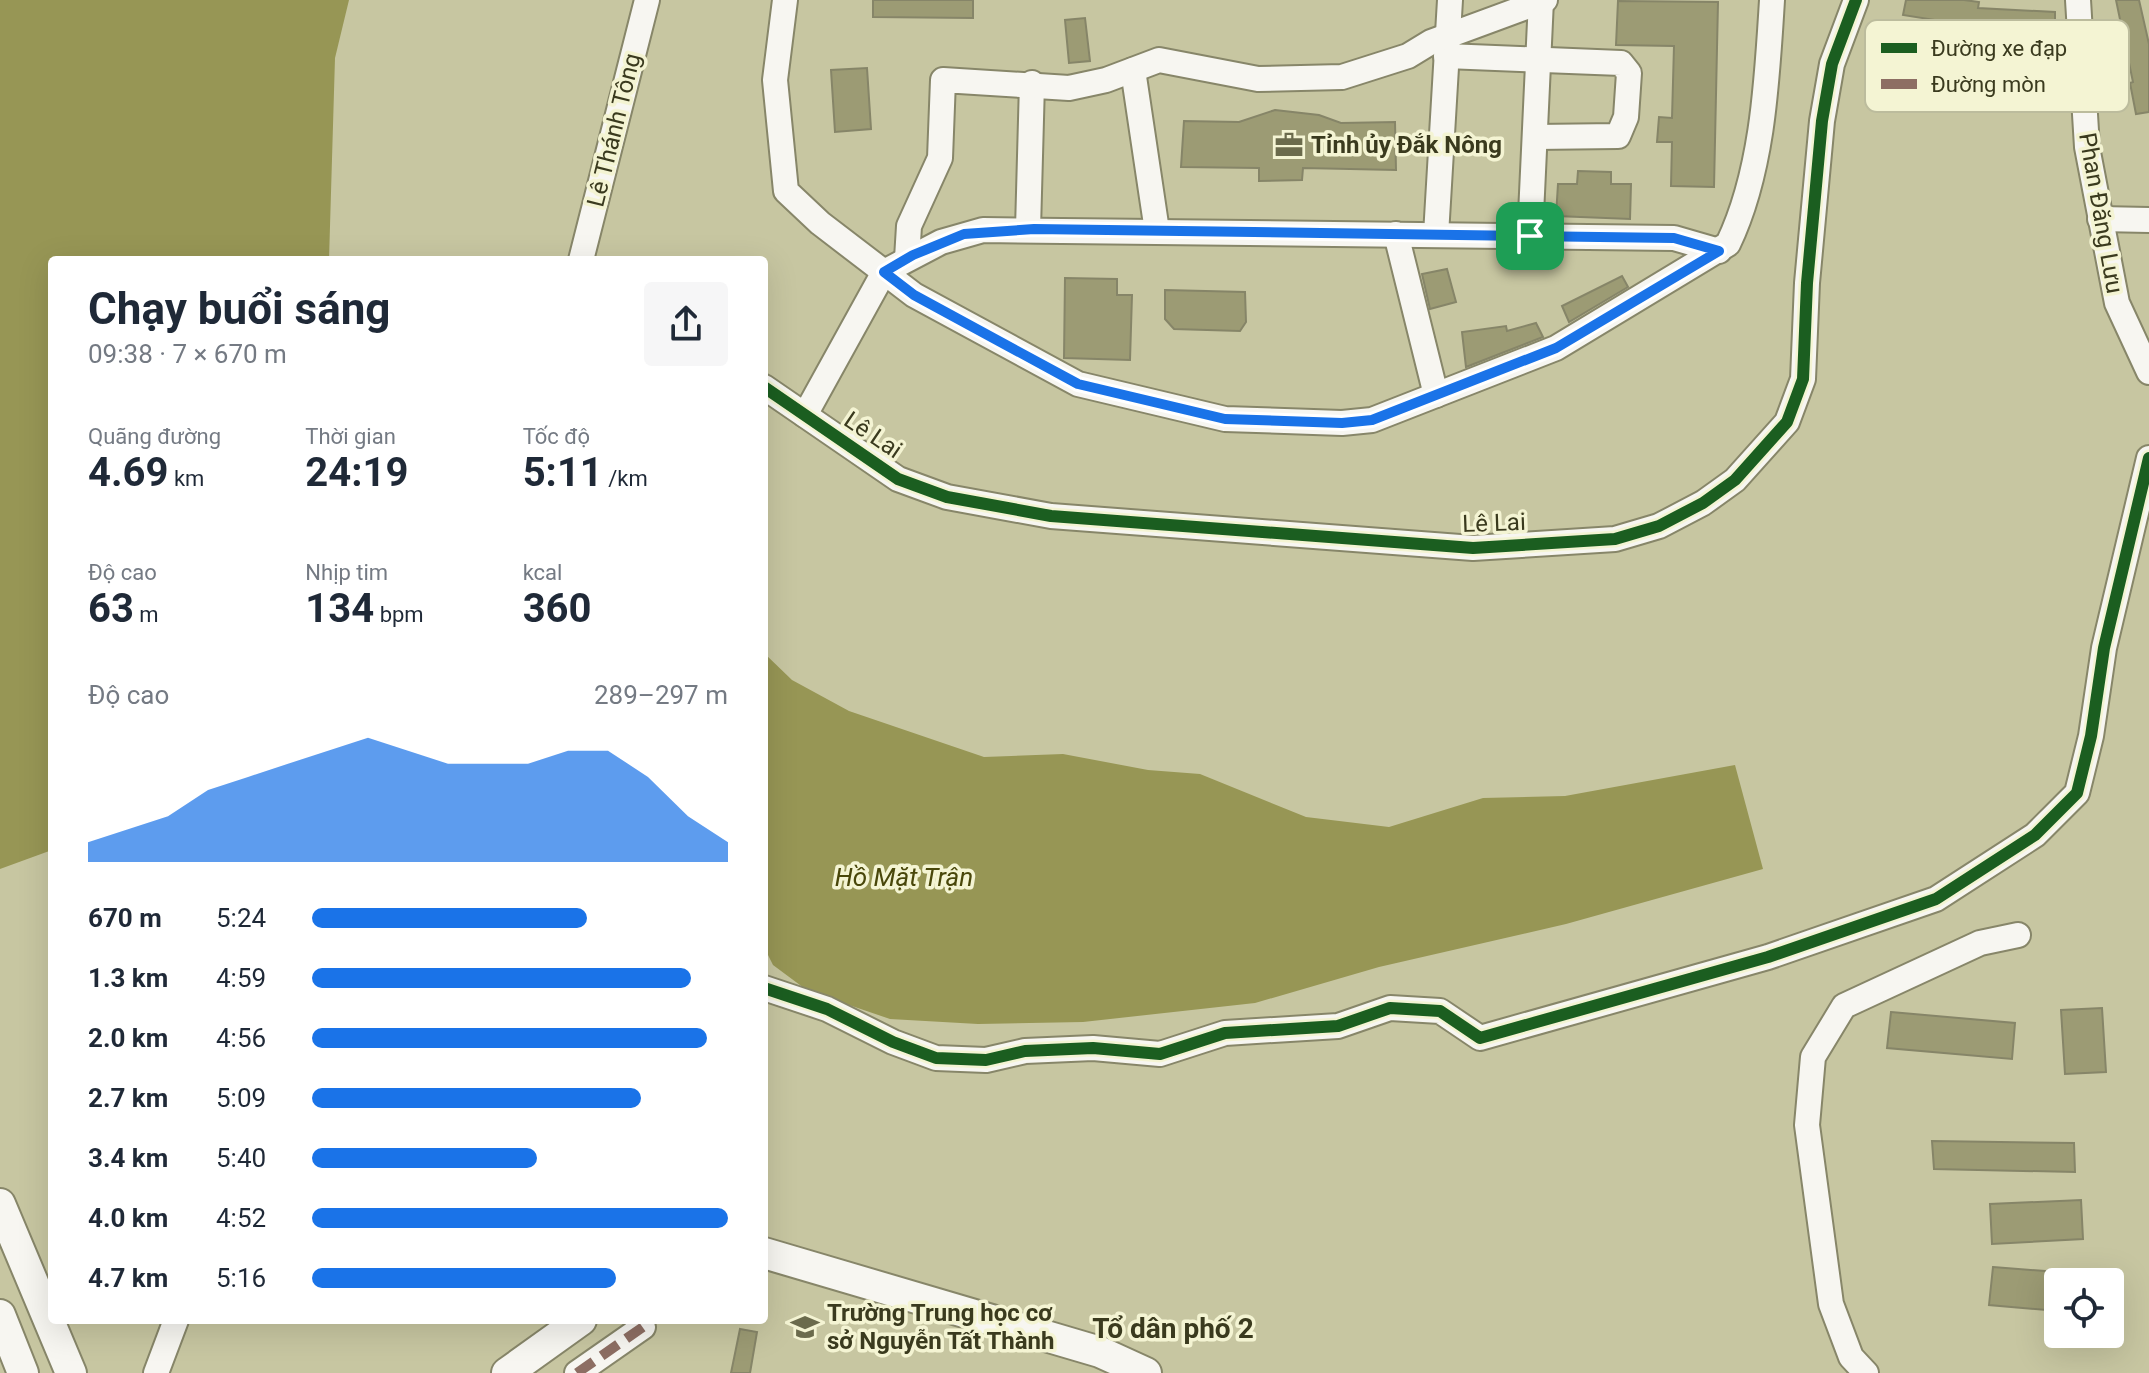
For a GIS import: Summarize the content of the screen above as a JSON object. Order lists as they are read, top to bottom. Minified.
{"streets":{"street":["Lê Thánh Tông","Phan Đăng Lưu","Lê Lai"]},"districts":["Tổ dân phố 2"],"water":["Hồ Mặt Trận"],"places":{"office":["Tỉnh ủy Đắk Nông"],"school or university":["Trường Trung học cơ sở Nguyễn Tất Thành"]},"legend":["Đường xe đạp","Đường mòn"],"page":{"heading":["Chạy buổi sáng","09:38 · 7 × 670 m"],"stats":[["Quãng đường","4.69 km"],["Thời gian","24:19"],["Tốc độ","5:11 /km"],["Độ cao","63 m"],["Nhịp tim","134 bpm"],["kcal","360"]],"chart":["Độ cao","289–297 m"],"list":[{"name":"670 m","note":"5:24"},{"name":"1.3 km","note":"4:59"},{"name":"2.0 km","note":"4:56"},{"name":"2.7 km","note":"5:09"},{"name":"3.4 km","note":"5:40"},{"name":"4.0 km","note":"4:52"},{"name":"4.7 km","note":"5:16"}]}}
